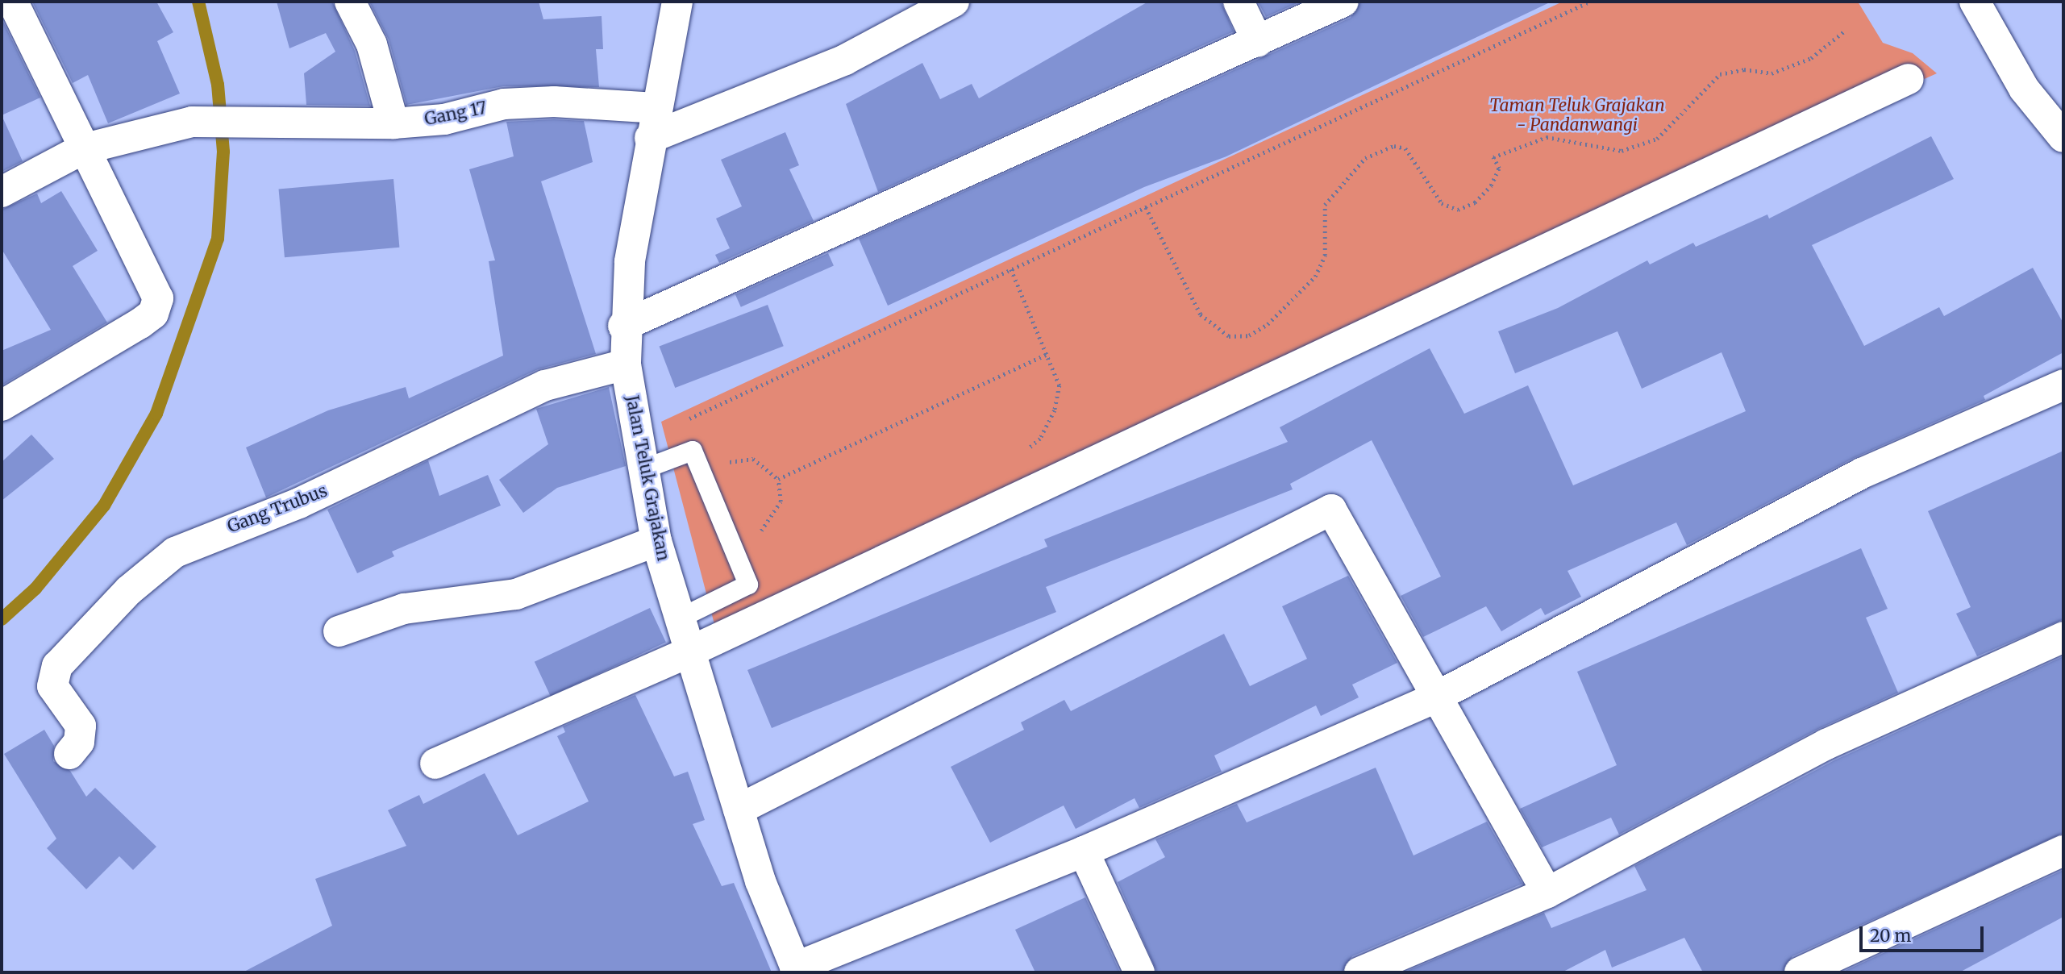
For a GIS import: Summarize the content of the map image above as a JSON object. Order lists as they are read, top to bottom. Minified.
{"streets":{"street":["Gang 17","Jalan Teluk Grajakan","Gang Trubus"]},"crossings":[["Gang 17","Jalan Teluk Grajakan"],["Jalan Teluk Grajakan","Gang Trubus"]],"parks":["Taman Teluk Grajakan - Pandanwangi"],"scale_bar":"20 m"}
